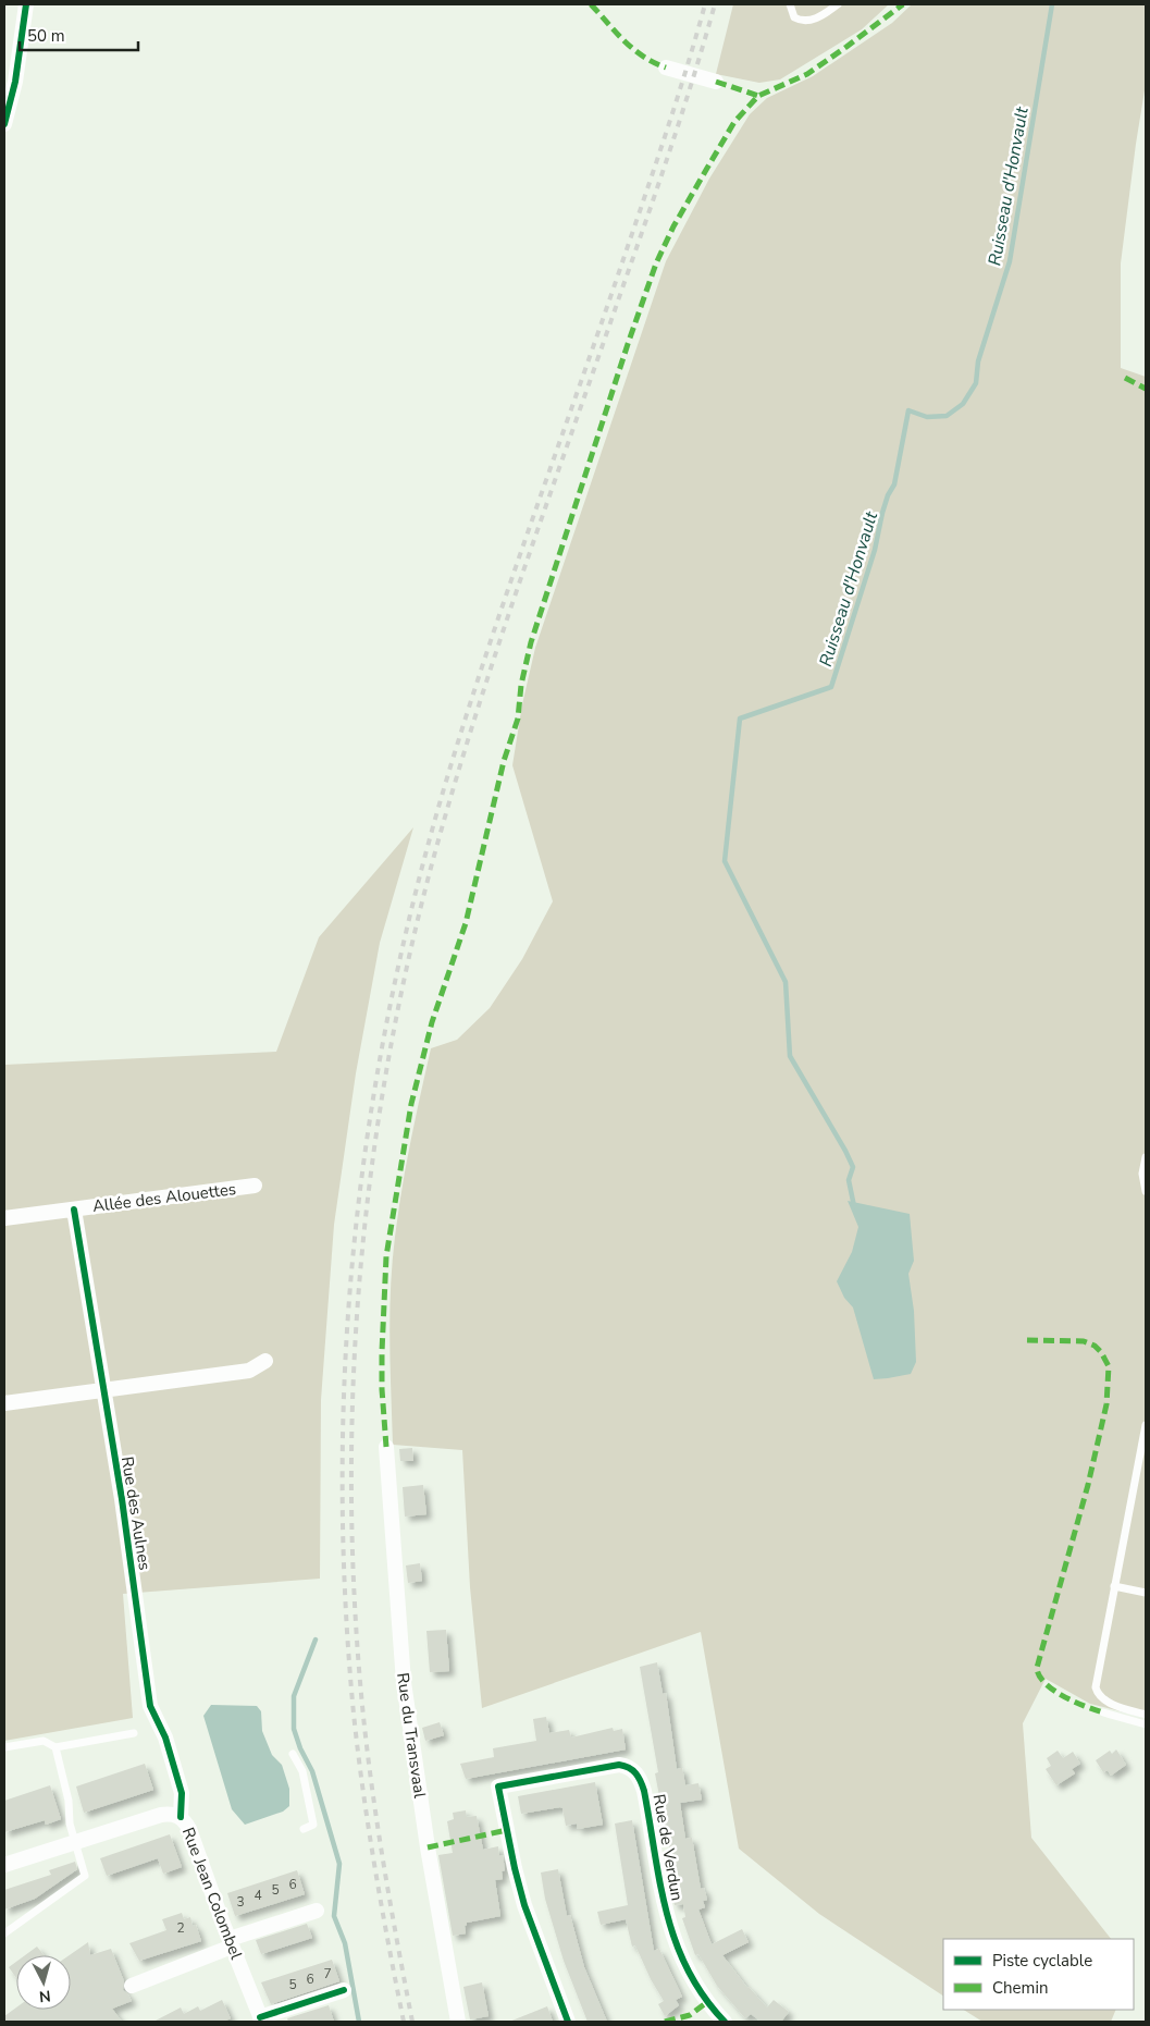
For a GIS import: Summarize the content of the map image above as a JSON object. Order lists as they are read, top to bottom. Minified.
{"streets":{"street":["Allée des Alouettes","Rue des Aulnes","Rue du Transvaal","Rue de Verdun","Rue Jean Colombel"]},"crossings":[["Allée des Alouettes","Rue des Aulnes"],["Rue des Aulnes","Rue Jean Colombel"]],"water":["Ruisseau d'Honvault"],"house_numbers":["6","5","4","3","2","7","6","5"],"legend":["Piste cyclable","Chemin"],"scale_bar":"50 m","north":"bottom"}
